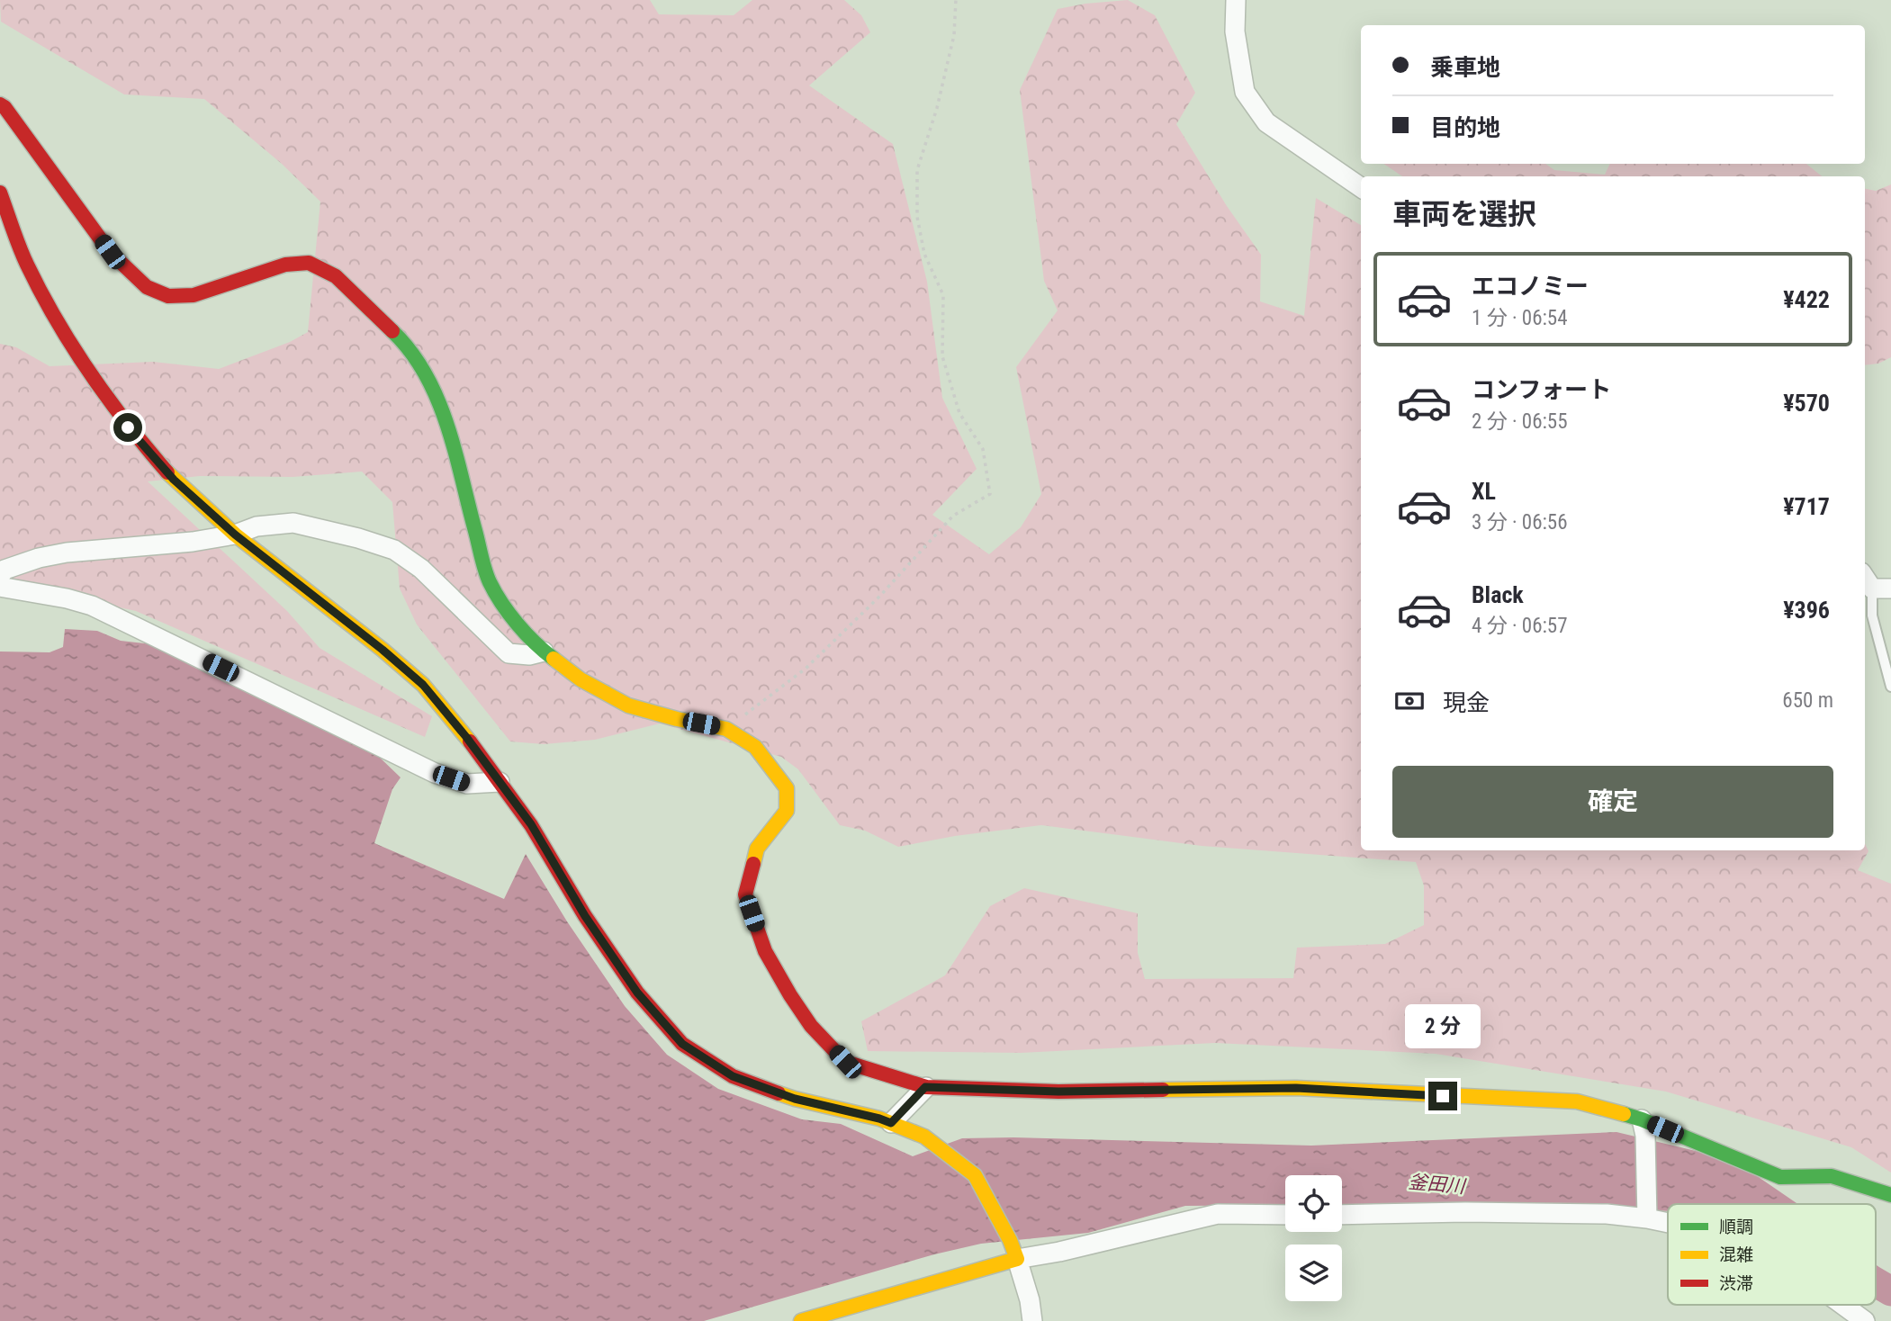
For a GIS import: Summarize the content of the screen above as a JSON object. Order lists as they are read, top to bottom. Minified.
{"water":["釜田川"],"legend":["順調","混雑","渋滞"],"page":{"banner":["乗車地","目的地"],"heading":"車両を選択","list":[{"name":"エコノミー","note":"1 分 · 06:54","value":"¥422"},{"name":"コンフォート","note":"2 分 · 06:55","value":"¥570"},{"name":"XL","note":"3 分 · 06:56","value":"¥717"},{"name":"Black","note":"4 分 · 06:57","value":"¥396"}],"pay":["現金","650 m"],"buttons":"確定","bubble":"2 分"}}
